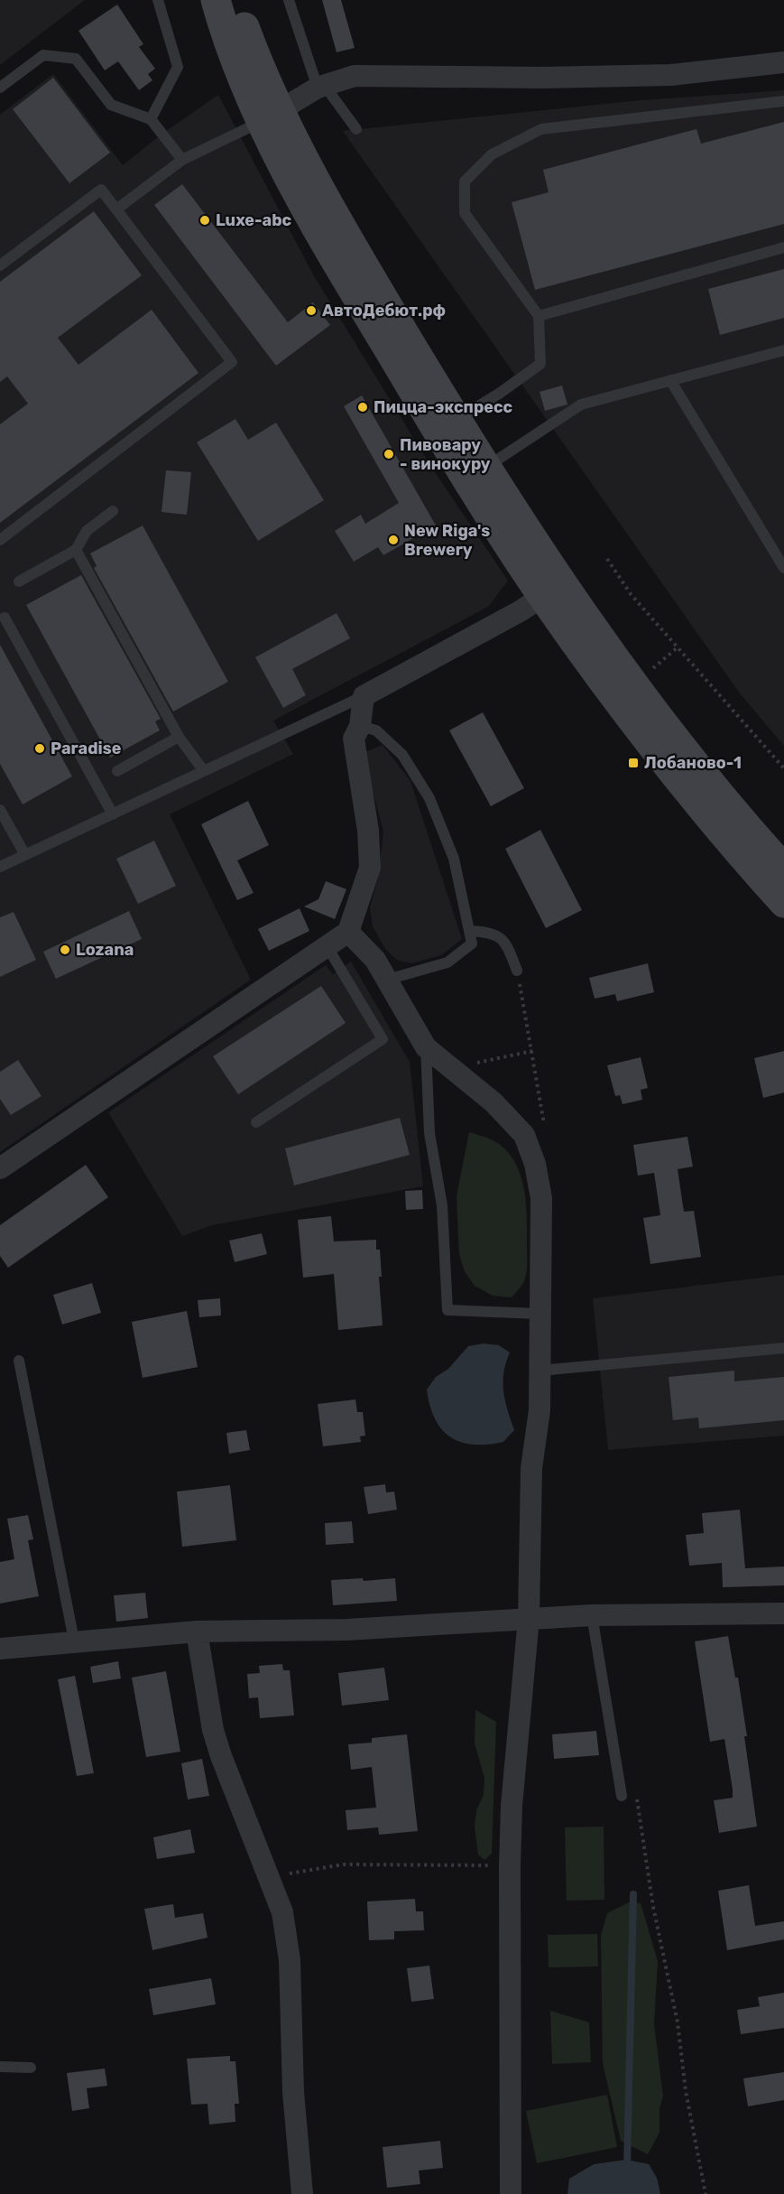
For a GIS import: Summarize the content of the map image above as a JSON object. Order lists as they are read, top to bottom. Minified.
{"places":{"other":["Luxe-abc","АвтоДебют.рф","Пицца-экспресс","Пивовару - винокуру","New Riga's Brewery","Paradise","Lozana"],"transit":["Лобаново-1"]}}
